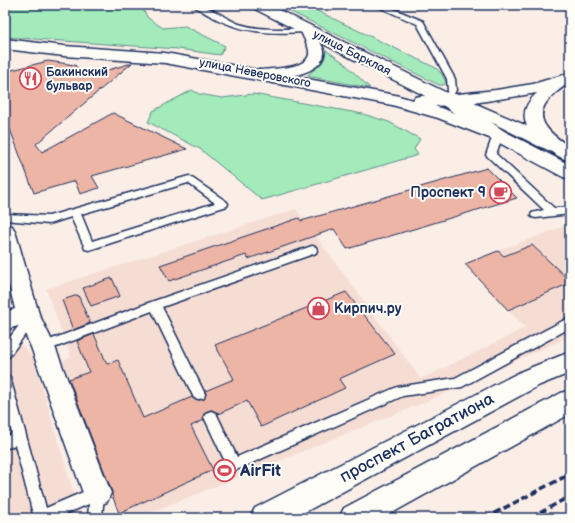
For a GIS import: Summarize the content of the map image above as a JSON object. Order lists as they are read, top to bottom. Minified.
{"streets":{"main road":["улица Барклая","улица Неверовского","проспект Багратиона"]},"crossings":[["улица Барклая","улица Неверовского"]],"places":{"restaurant":["Бакинский бульвар"],"cafe":["Проспект 9"],"shop":["Кирпич.ру"],"sports":["AirFit"]}}
